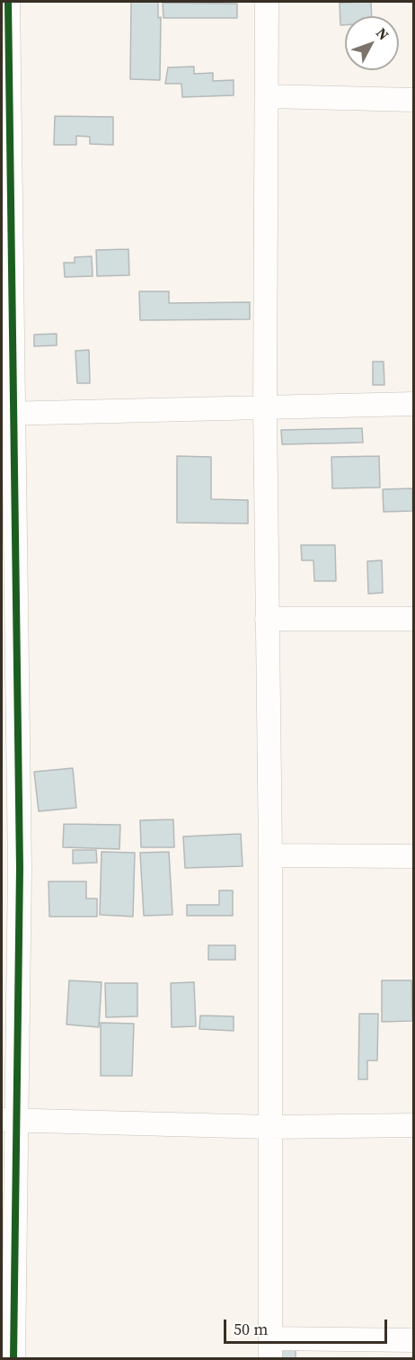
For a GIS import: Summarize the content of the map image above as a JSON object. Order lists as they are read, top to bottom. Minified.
{"scale_bar":"50 m","north":"top right"}
